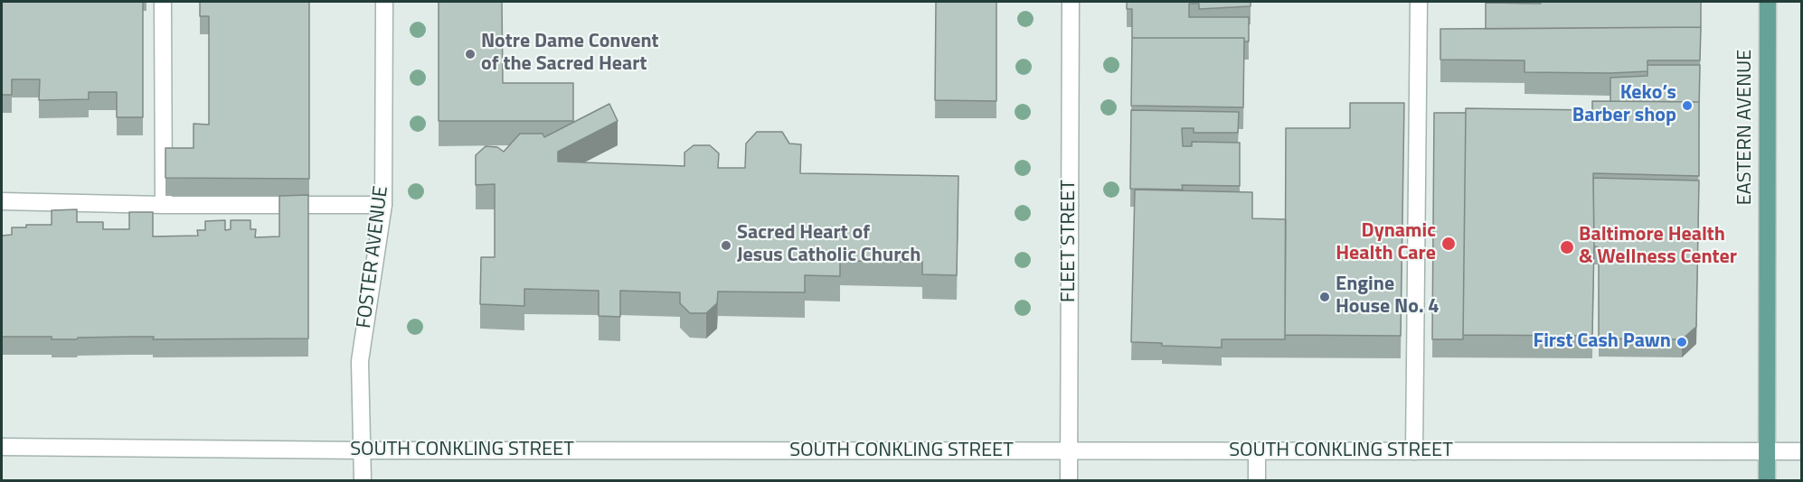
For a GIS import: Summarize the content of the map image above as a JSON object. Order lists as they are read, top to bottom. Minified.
{"streets":{"main road":["EASTERN AVENUE"],"street":["FLEET STREET","FOSTER AVENUE","SOUTH CONKLING STREET"]},"crossings":[["EASTERN AVENUE","SOUTH CONKLING STREET"],["FLEET STREET","SOUTH CONKLING STREET"],["FOSTER AVENUE","SOUTH CONKLING STREET"]],"places":["Notre Dame Convent of the Sacred Heart","Keko’s Barber shop","Dynamic Health Care","Sacred Heart of Jesus Catholic Church","Baltimore Health & Wellness Center","Engine House No. 4","First Cash Pawn"]}
